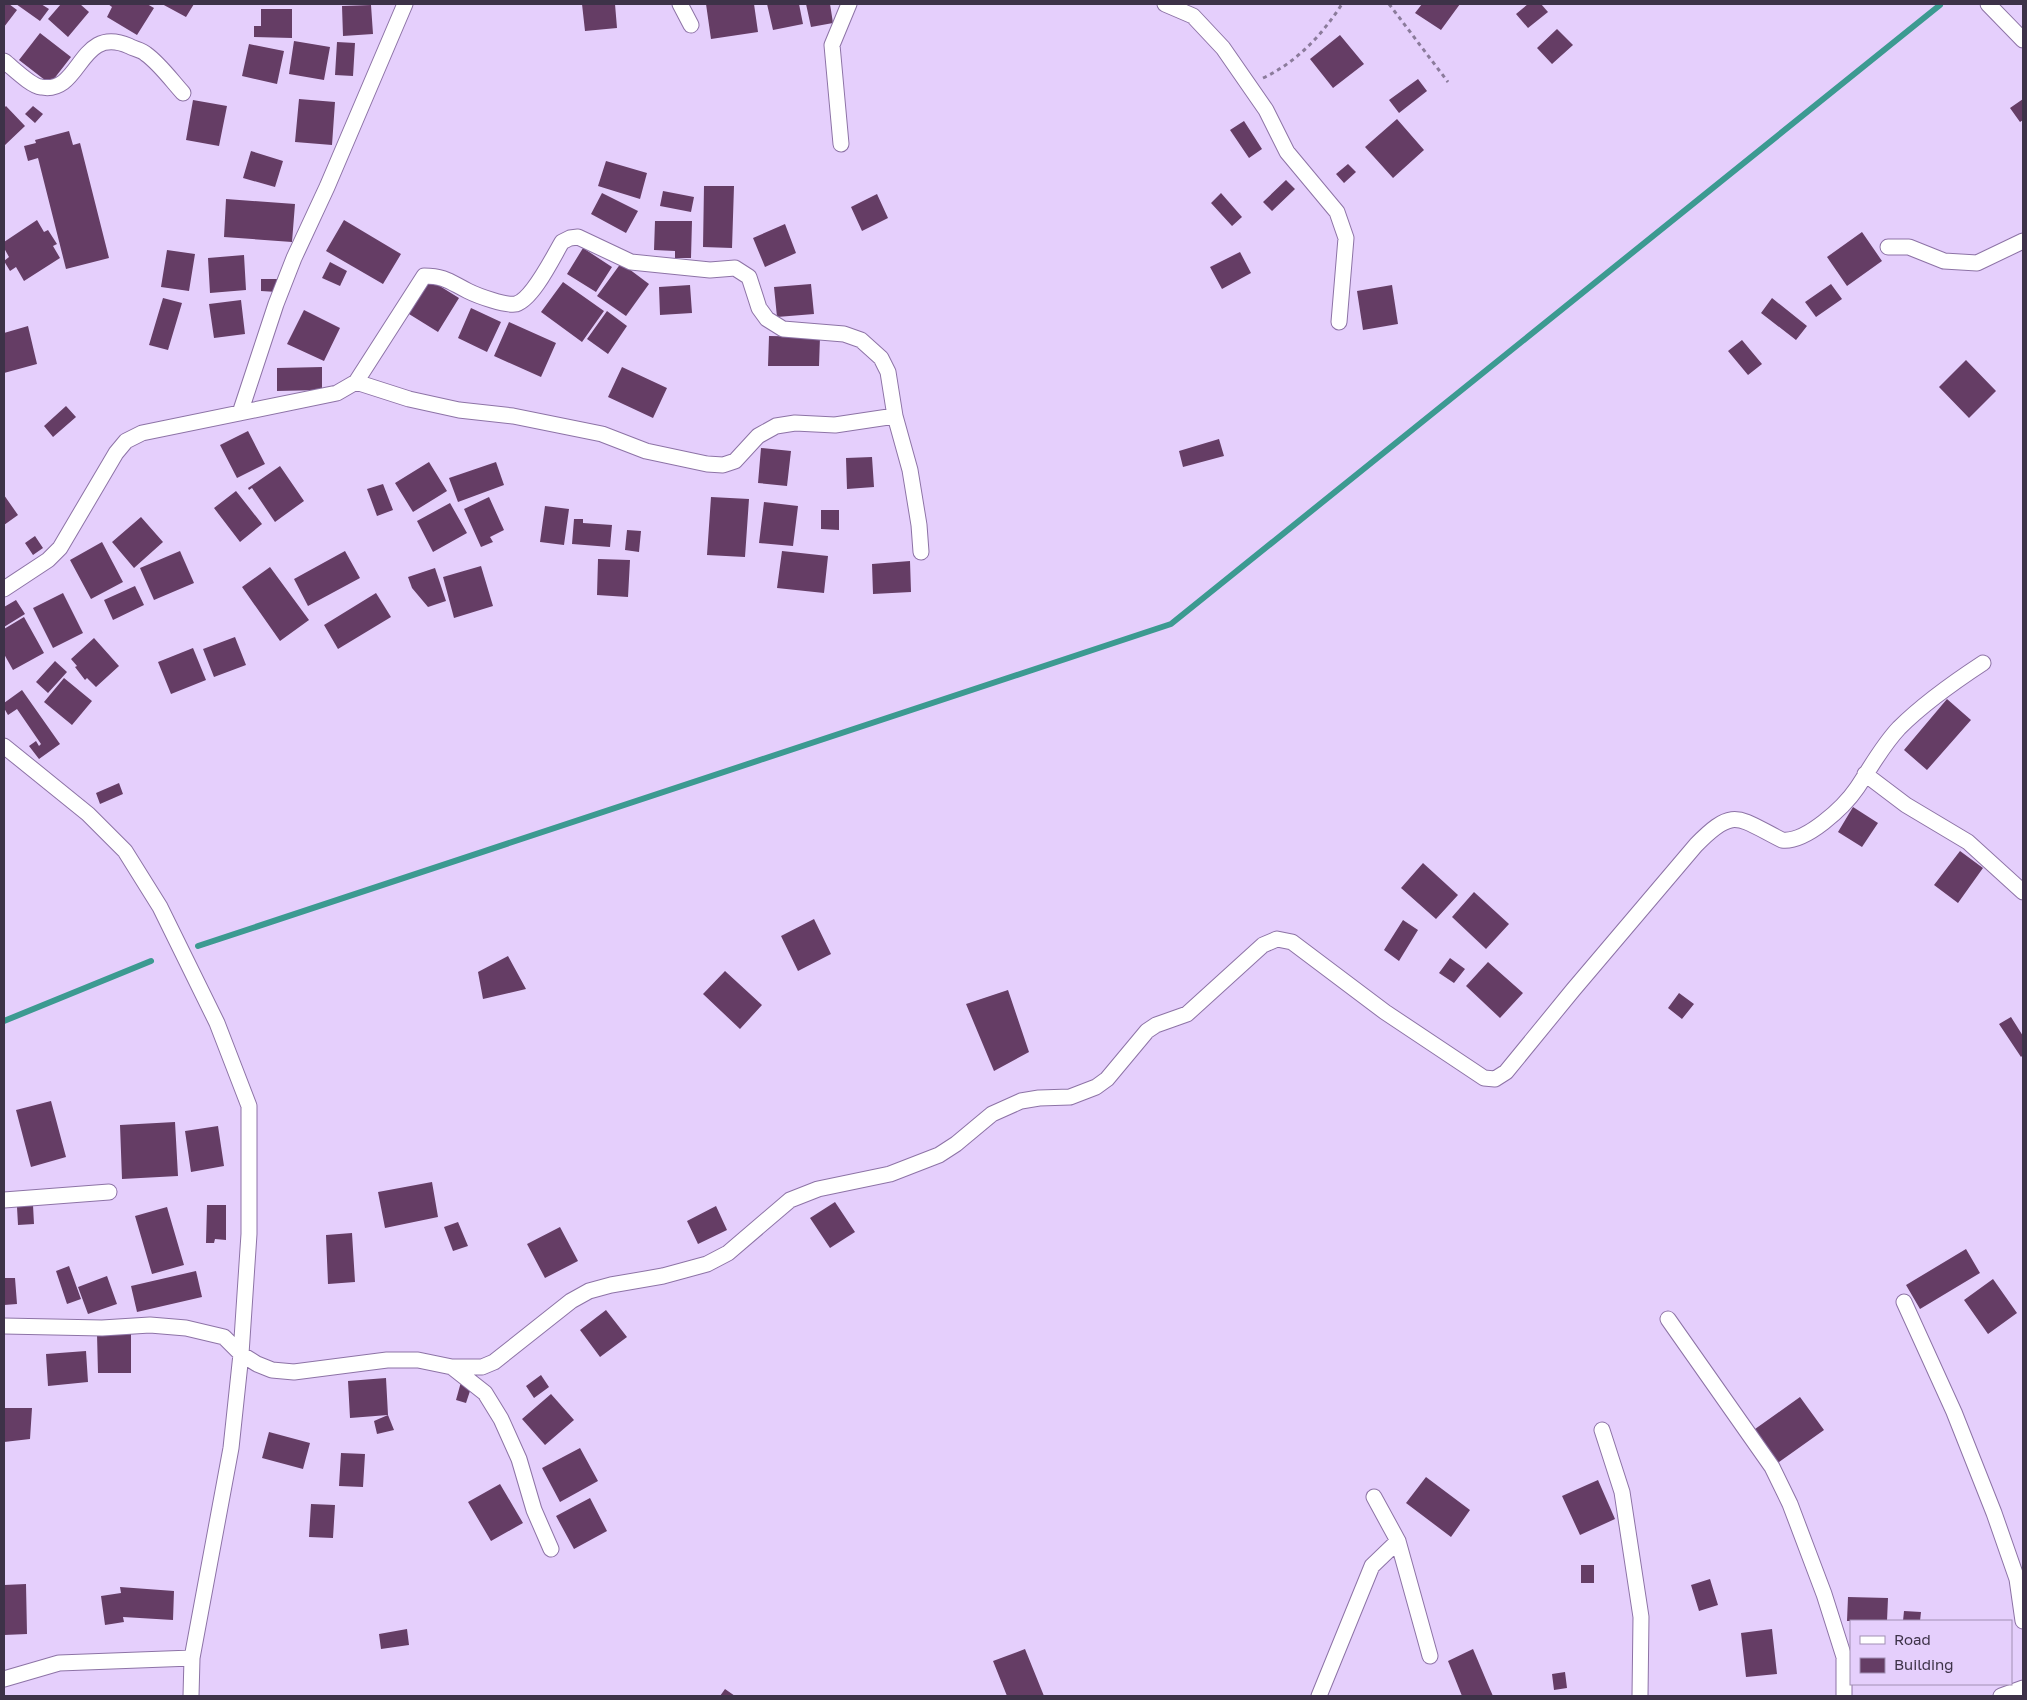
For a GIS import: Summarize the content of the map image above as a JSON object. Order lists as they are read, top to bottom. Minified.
{"legend":["Road","Building"]}
